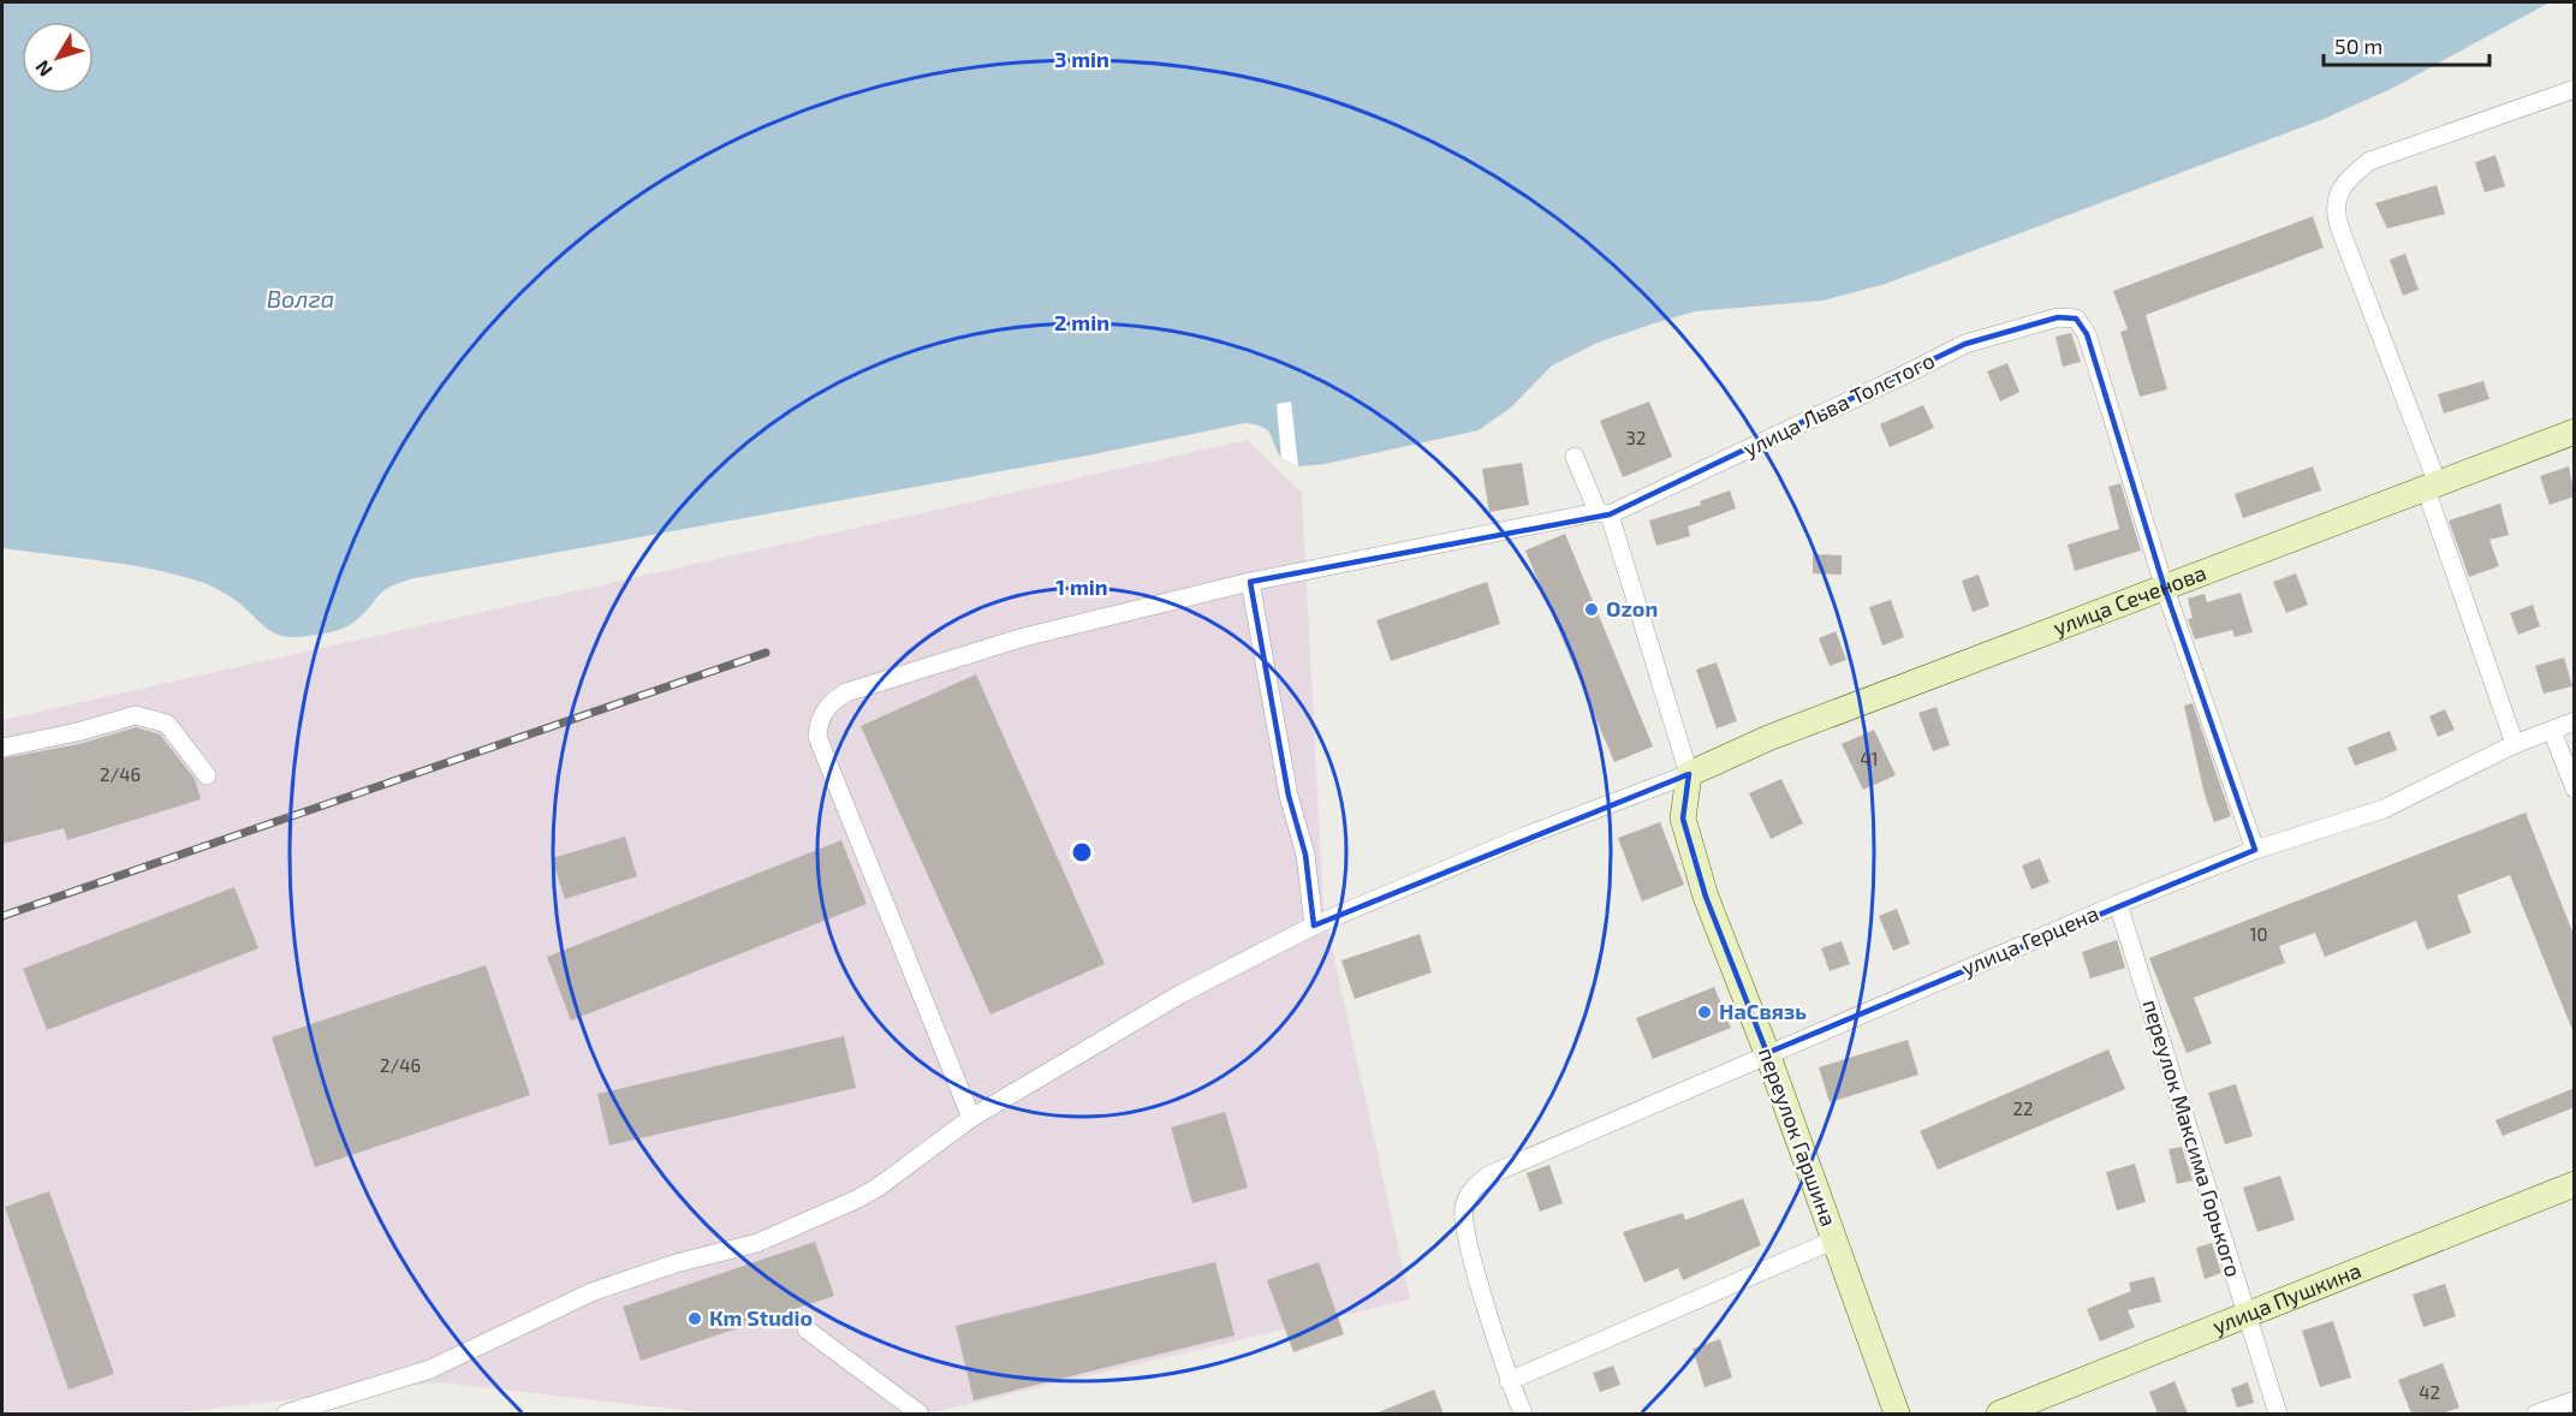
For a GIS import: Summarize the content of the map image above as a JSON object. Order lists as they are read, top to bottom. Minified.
{"streets":{"main road":["улица Сеченова","переулок Гаршина","улица Пушкина"],"street":["улица Льва Толстого","улица Герцена","переулок Максима Горького"]},"crossings":[["улица Льва Толстого","улица Сеченова"],["улица Льва Толстого","переулок Гаршина"],["улица Сеченова","переулок Гаршина"],["улица Герцена","переулок Гаршина"],["улица Герцена","переулок Максима Горького"],["переулок Максима Горького","улица Пушкина"]],"water":["Волга"],"places":["Ozon","НаСвязь","Кm Studio"],"house_numbers":["32","41","2/46","10","2/46","22","42"],"scale_bar":"50 m","north":"bottom left","rings":["3 min","2 min","1 min"]}
